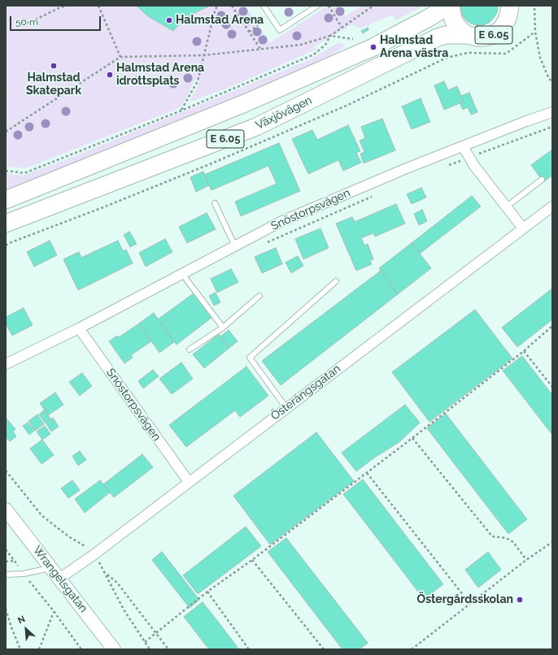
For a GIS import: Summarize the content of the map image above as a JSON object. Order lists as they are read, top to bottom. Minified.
{"streets":{"highway":["E 6.05","Växjövägen"],"main road":["Wrangelsgatan"],"street":["Snöstorpsvägen","Österängsgatan"]},"crossings":[["Snöstorpsvägen","Österängsgatan"],["Österängsgatan","Wrangelsgatan"]],"places":["Halmstad Arena","Halmstad Arena västra","Halmstad Skatepark","Halmstad Arena idrottsplats","Östergårdsskolan"],"scale_bar":"50 m","north":"top left"}
